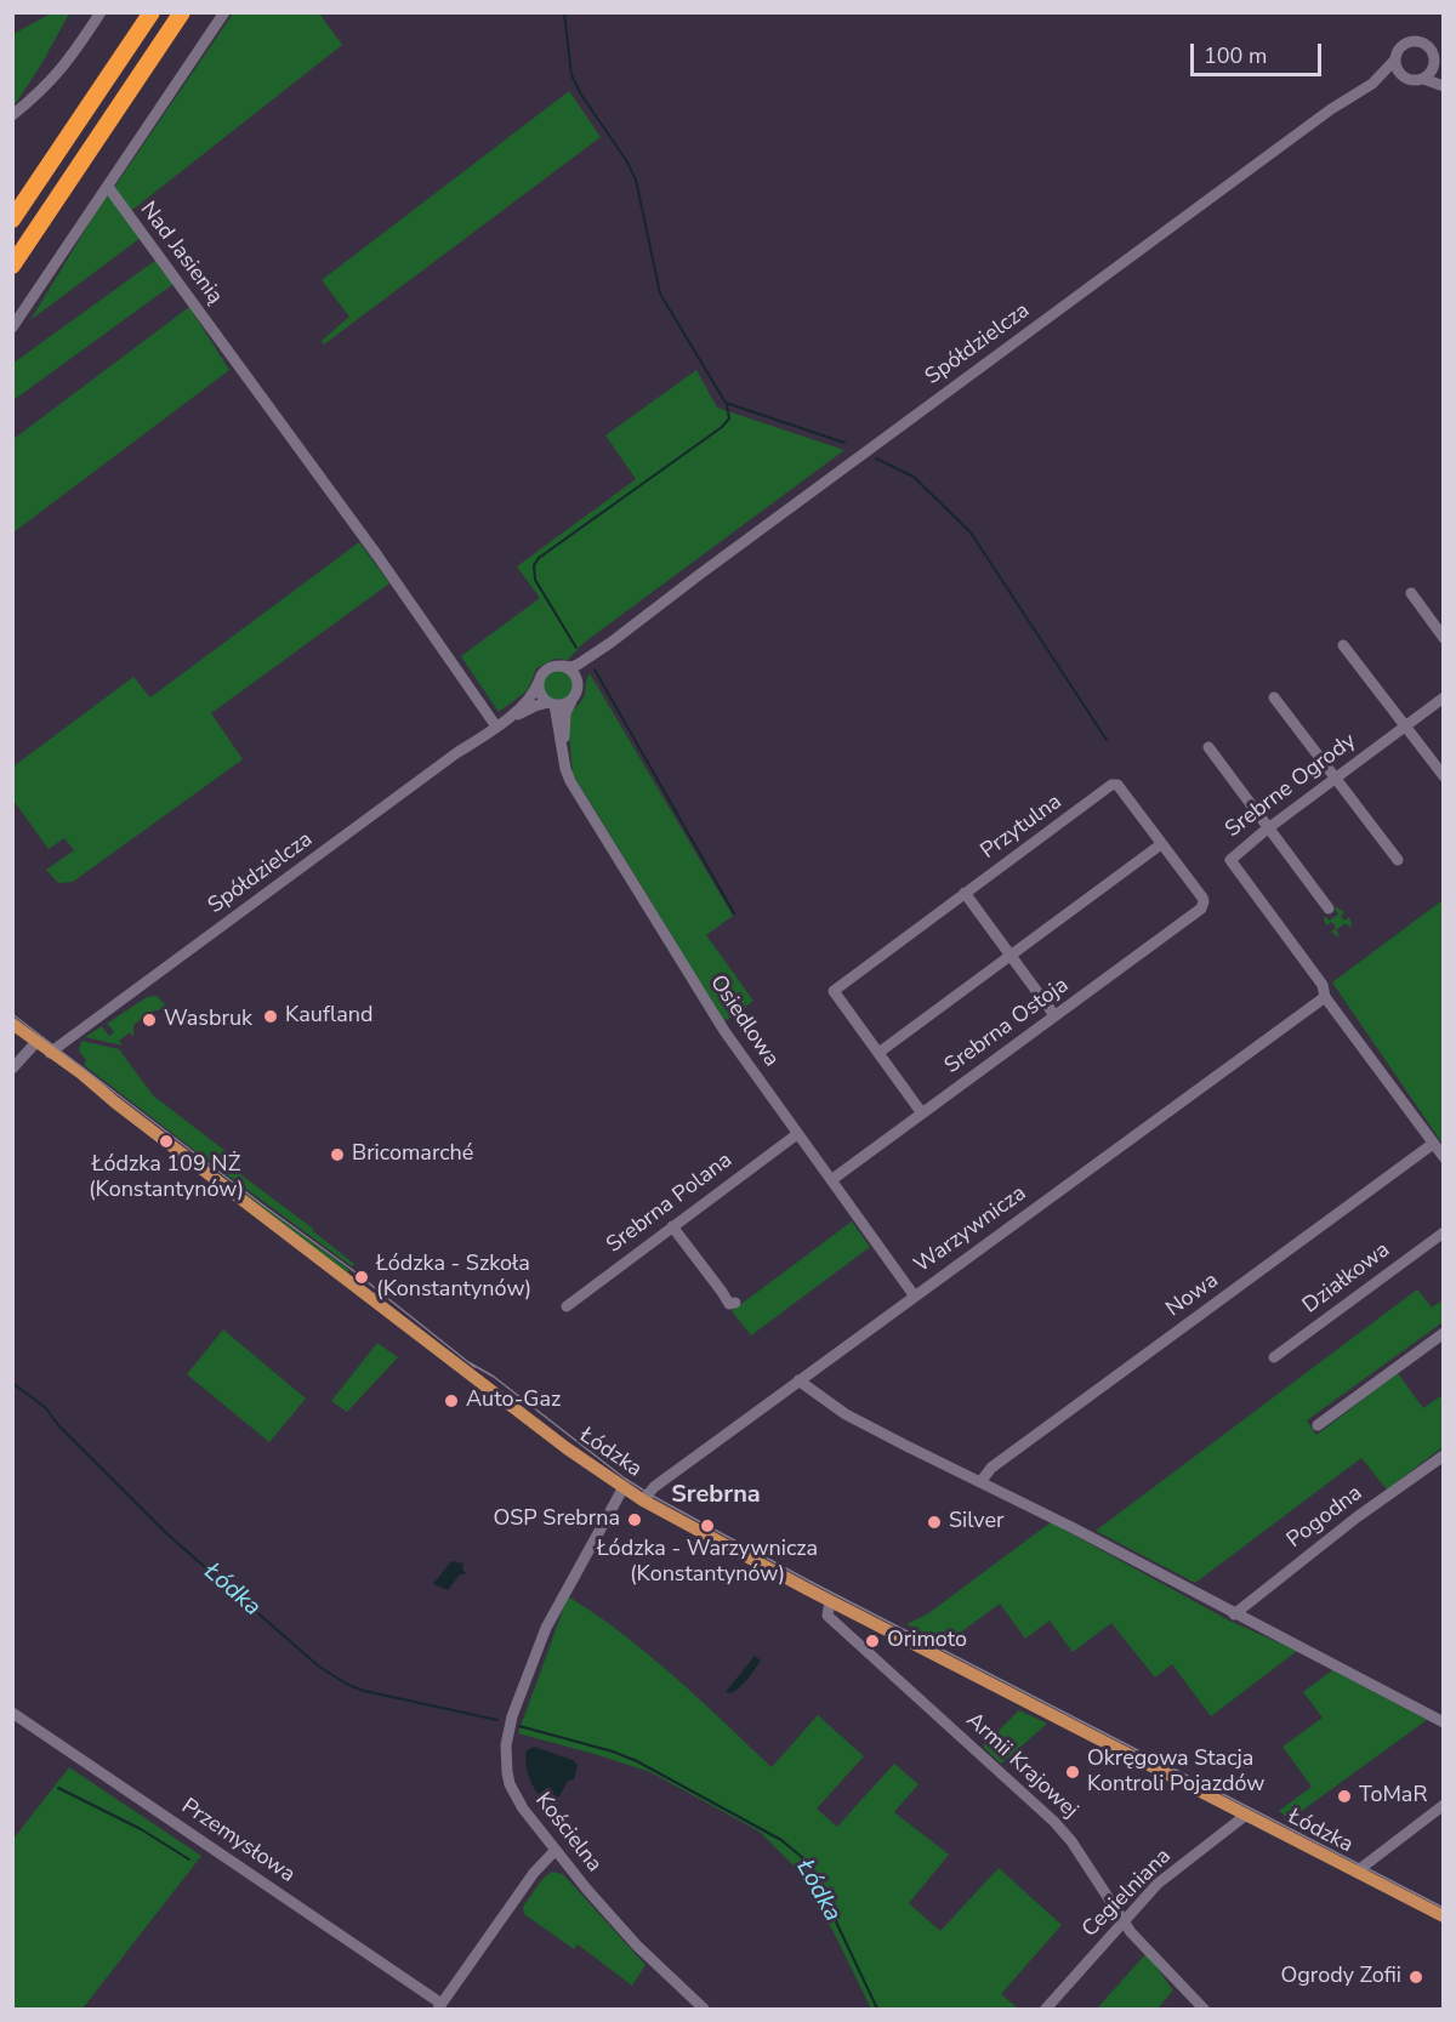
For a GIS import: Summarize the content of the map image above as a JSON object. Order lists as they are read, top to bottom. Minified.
{"streets":{"main road":["Łódzka"],"street":["Nad Jasienią","Spółdzielcza","Srebrne Ogrody","Przytulna","Osiedlowa","Srebrna Ostoja","Srebrna Polana","Warzywnicza","Działkowa","Nowa","Pogodna","Armii Krajowej","Kościelna","Przemysłowa","Cegielniana"]},"crossings":[["Nad Jasienią","Spółdzielcza"],["Spółdzielcza","Łódzka"],["Srebrne Ogrody","Warzywnicza"],["Przytulna","Srebrna Ostoja"],["Osiedlowa","Srebrna Ostoja"],["Osiedlowa","Srebrna Polana"],["Osiedlowa","Warzywnicza"],["Warzywnicza","Łódzka"],["Łódzka","Armii Krajowej"],["Łódzka","Kościelna"],["Łódzka","Cegielniana"],["Armii Krajowej","Cegielniana"]],"districts":["Srebrna"],"water":["Łódka"],"places":["Kaufland","Wasbruk","Łódzka 109 NŻ (Konstantynów)","Bricomarché","Łódzka - Szkoła (Konstantynów)","Auto-Gaz","OSP Srebrna","Silver","Łódzka - Warzywnicza (Konstantynów)","Orimoto","Okręgowa Stacja Kontroli Pojazdów","ToMaR","Ogrody Zofii"],"scale_bar":"100 m"}
